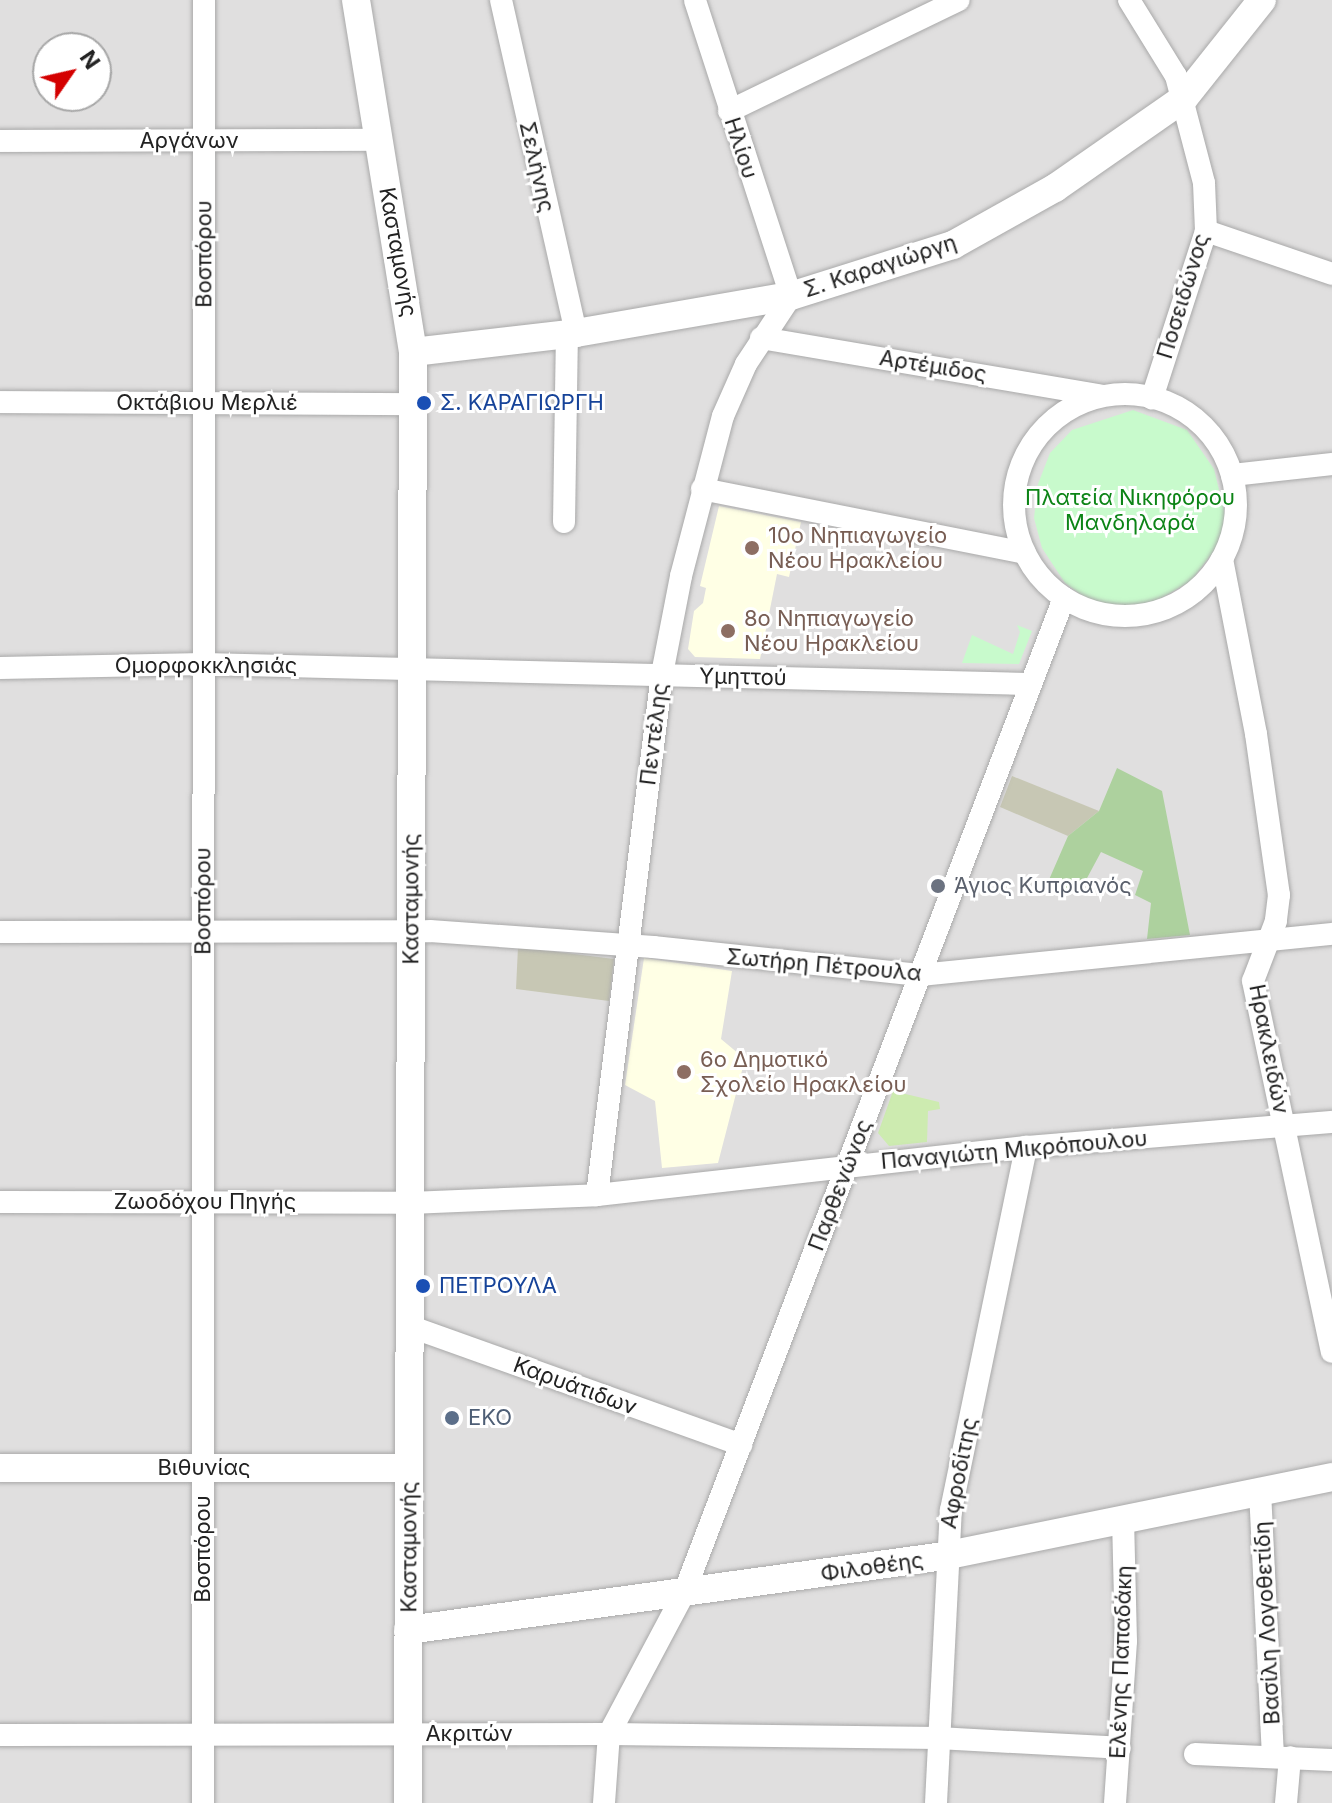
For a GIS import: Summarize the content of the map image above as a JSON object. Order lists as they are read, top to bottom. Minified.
{"streets":{"street":["Αργάνων","Ηλίου","Σελήνης","Κασταμονής","Βοσπόρου","Σ. Καραγιώργη","Ποσειδώνος","Αρτέμιδος","Οκτάβιου Μερλιέ","Ομορφοκκλησιάς","Υμηττού","Πεντέλης","Σωτήρη Πέτρουλα","Ηρακλειδών","Παναγιώτη Μικρόπουλου","Παρθενώνος","Ζωοδόχου Πηγής","Καρυάτιδων","Βιθυνίας","Αφροδίτης","Φιλοθέης","Βασίλη Λογοθετίδη","Ελένης Παπαδάκη","Ακριτών"]},"crossings":[["Αργάνων","Κασταμονής"],["Αργάνων","Βοσπόρου"],["Ηλίου","Σ. Καραγιώργη"],["Ηλίου","Πεντέλης"],["Σελήνης","Σ. Καραγιώργη"],["Κασταμονής","Σ. Καραγιώργη"],["Κασταμονής","Οκτάβιου Μερλιέ"],["Κασταμονής","Ομορφοκκλησιάς"],["Κασταμονής","Υμηττού"],["Κασταμονής","Σωτήρη Πέτρουλα"],["Κασταμονής","Παναγιώτη Μικρόπουλου"],["Κασταμονής","Ζωοδόχου Πηγής"],["Κασταμονής","Καρυάτιδων"],["Κασταμονής","Βιθυνίας"],["Κασταμονής","Φιλοθέης"],["Κασταμονής","Ακριτών"],["Βοσπόρου","Οκτάβιου Μερλιέ"],["Βοσπόρου","Ομορφοκκλησιάς"],["Βοσπόρου","Σωτήρη Πέτρουλα"],["Βοσπόρου","Ζωοδόχου Πηγής"],["Βοσπόρου","Βιθυνίας"],["Βοσπόρου","Ακριτών"],["Σ. Καραγιώργη","Ποσειδώνος"],["Σ. Καραγιώργη","Πεντέλης"],["Ποσειδώνος","Αρτέμιδος"],["Ποσειδώνος","Ηρακλειδών"],["Ποσειδώνος","Παρθενώνος"],["Αρτέμιδος","Πεντέλης"],["Αρτέμιδος","Ηρακλειδών"],["Αρτέμιδος","Παρθενώνος"],["Ομορφοκκλησιάς","Υμηττού"],["Υμηττού","Πεντέλης"],["Υμηττού","Παρθενώνος"],["Πεντέλης","Σωτήρη Πέτρουλα"],["Πεντέλης","Παναγιώτη Μικρόπουλου"],["Σωτήρη Πέτρουλα","Ηρακλειδών"],["Σωτήρη Πέτρουλα","Παρθενώνος"],["Ηρακλειδών","Παναγιώτη Μικρόπουλου"],["Ηρακλειδών","Παρθενώνος"],["Παναγιώτη Μικρόπουλου","Παρθενώνος"],["Παναγιώτη Μικρόπουλου","Ζωοδόχου Πηγής"],["Παναγιώτη Μικρόπουλου","Αφροδίτης"],["Παρθενώνος","Καρυάτιδων"],["Παρθενώνος","Φιλοθέης"],["Παρθενώνος","Ακριτών"],["Αφροδίτης","Φιλοθέης"],["Αφροδίτης","Ακριτών"],["Φιλοθέης","Βασίλη Λογοθετίδη"],["Φιλοθέης","Ελένης Παπαδάκη"],["Ελένης Παπαδάκη","Ακριτών"]],"parks":["Πλατεία Νικηφόρου Μανδηλαρά"],"places":["Σ. ΚΑΡΑΓΙΩΡΓΗ","10ο Νηπιαγωγείο Νέου Ηρακλείου","8ο Νηπιαγωγείο Νέου Ηρακλείου","Άγιος Κυπριανός","6ο Δημοτικό Σχολείο Ηρακλείου","ΠΕΤΡΟΥΛΑ","EKO"],"north":"top right"}
